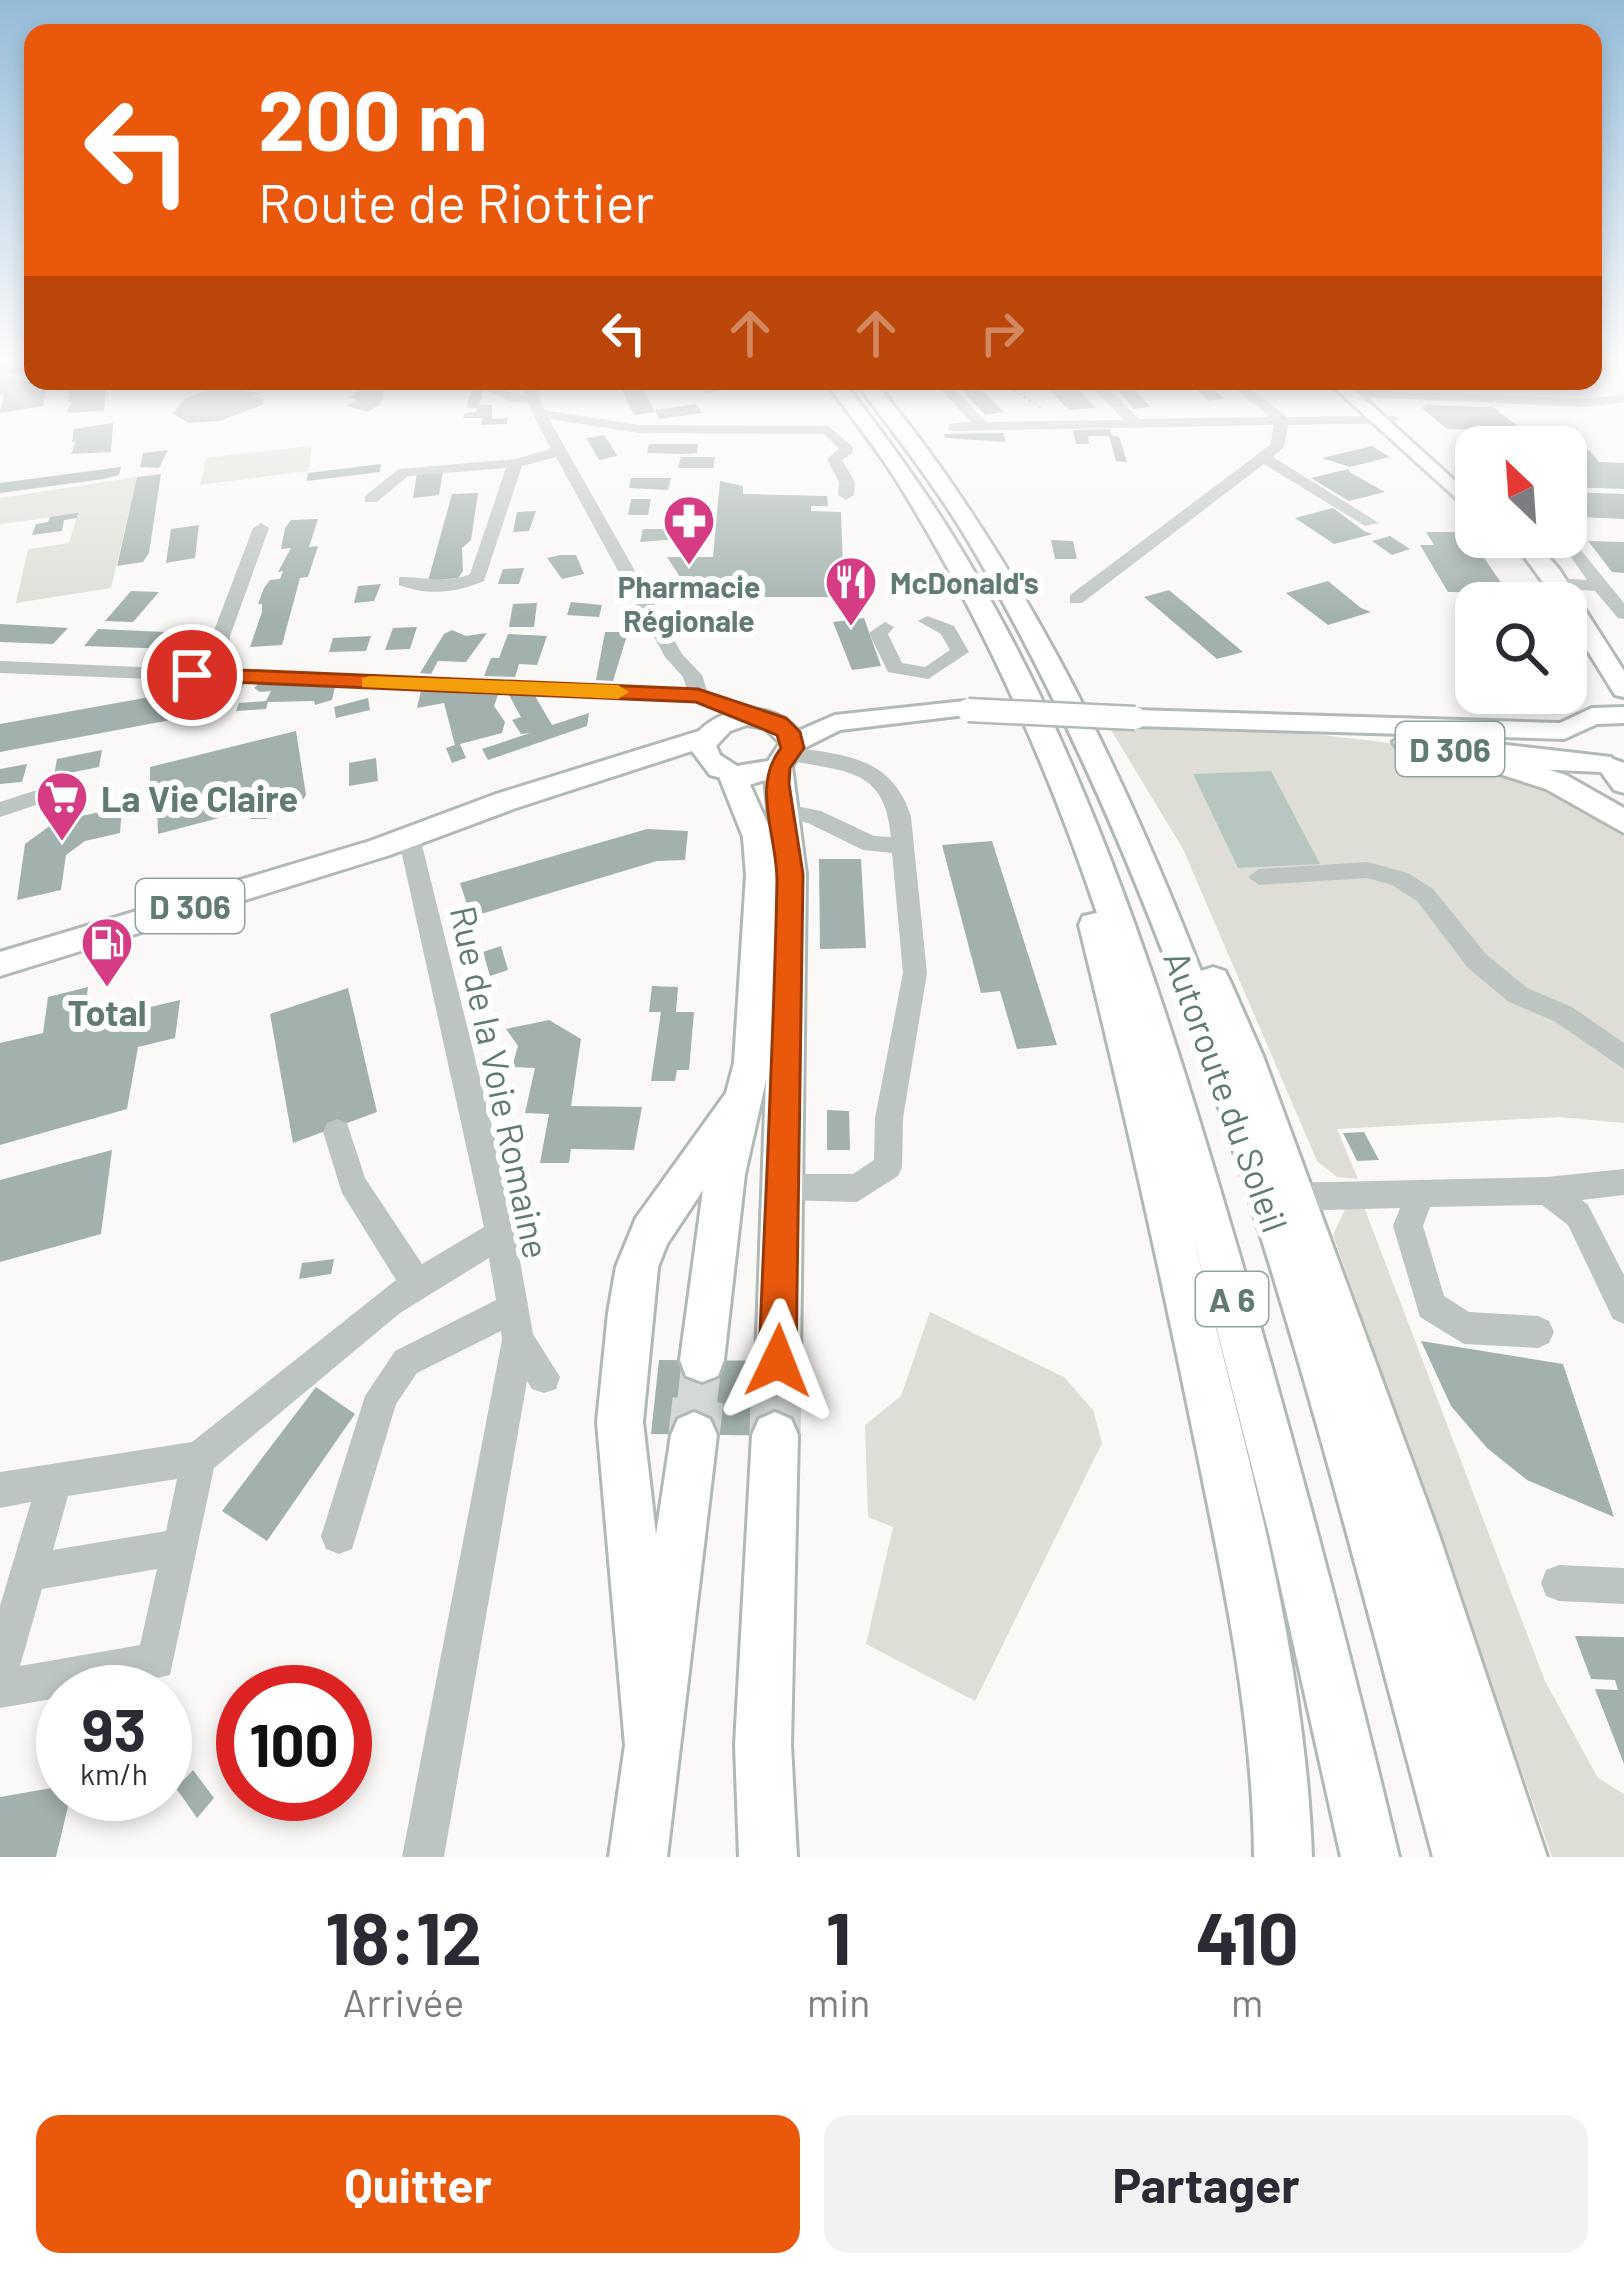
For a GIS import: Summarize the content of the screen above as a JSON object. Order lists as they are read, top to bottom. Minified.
{"streets":{"highway":["Autoroute du Soleil","A 6"],"main road":["D 306"],"street":["Rue de la Voie Romaine"]},"crossings":[["D 306","Rue de la Voie Romaine"]],"places":{"pharmacy":["Pharmacie Régionale"],"restaurant":["McDonald's"],"supermarket":["La Vie Claire"],"fuel station":["Total"]},"north":"top left","page":{"turn":["200 m","Route de Riottier"],"speed":"93 km/h","limit":"100","eta":["18:12","Arrivée","1","min","410","m"],"buttons":["Quitter","Partager"]}}
